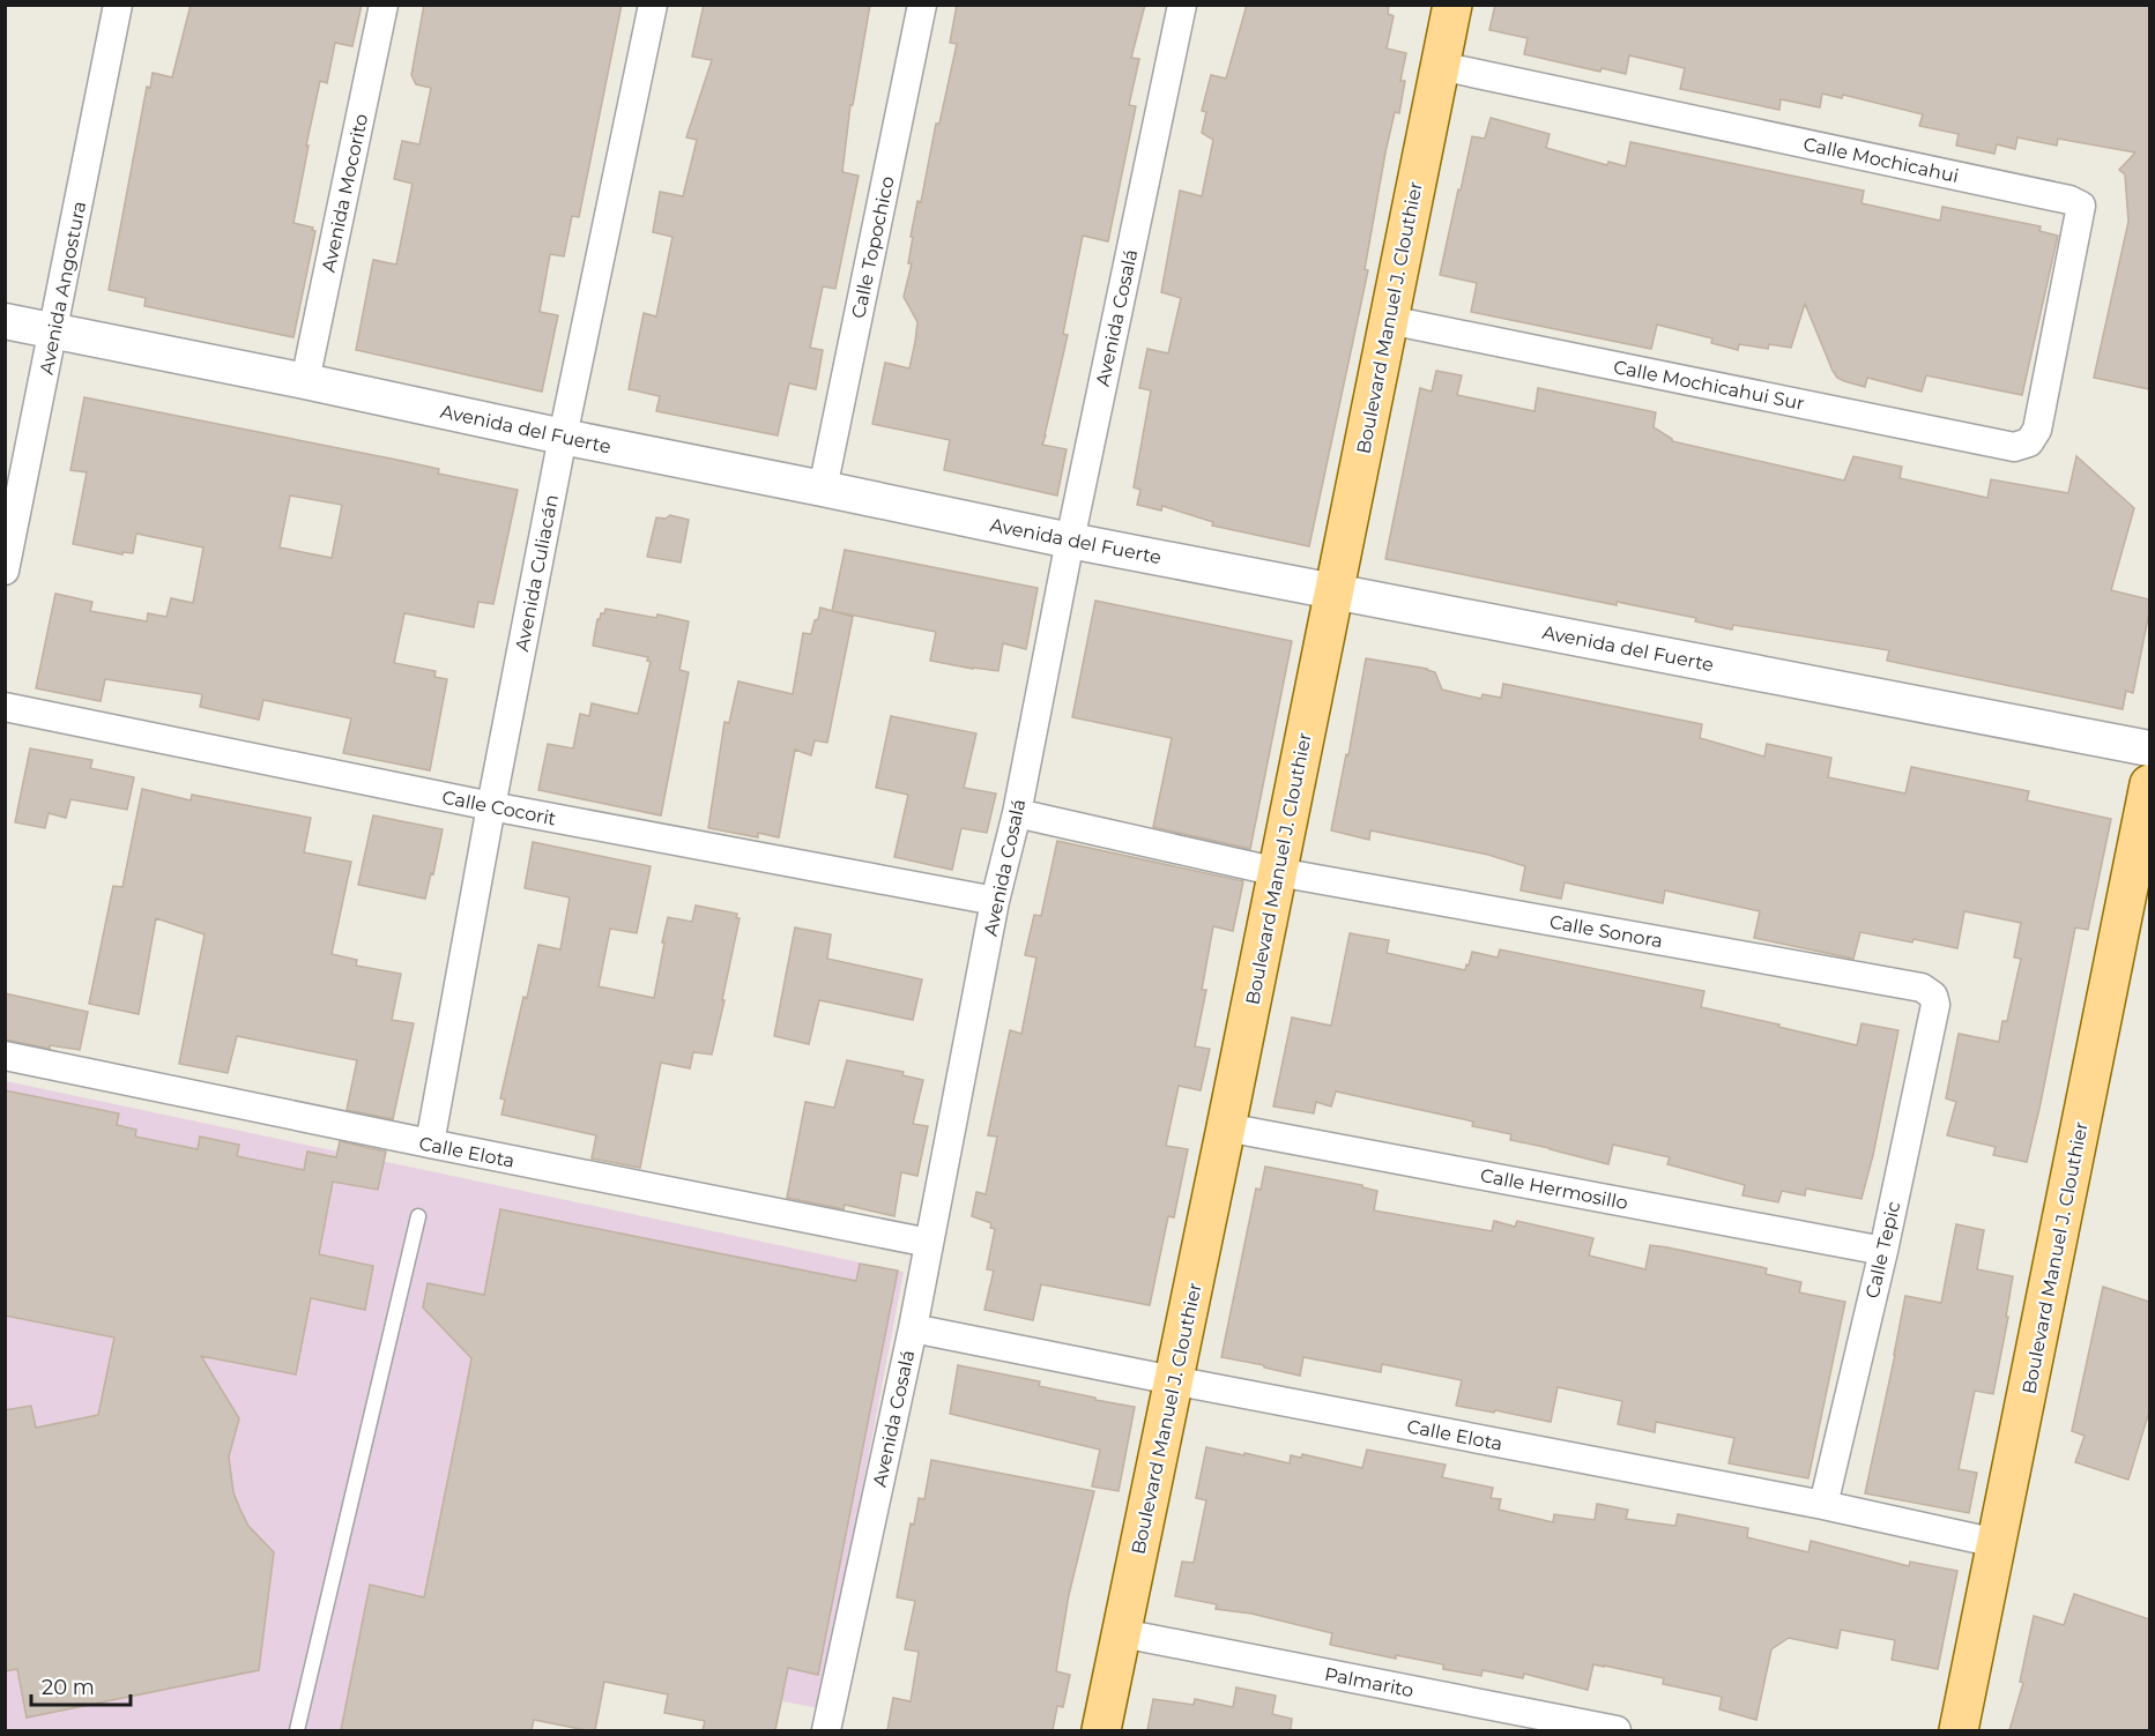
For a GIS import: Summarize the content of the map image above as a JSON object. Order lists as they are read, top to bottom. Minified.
{"streets":{"main road":["Boulevard Manuel J. Clouthier"],"street":["Calle Mochicahui","Avenida Mocorito","Calle Topochico","Avenida Angostura","Avenida Cosalá","Calle Mochicahui Sur","Avenida del Fuerte","Avenida Culiacán","Calle Cocorit","Calle Sonora","Calle Elota","Calle Hermosillo","Calle Tepic","Palmarito"]},"crossings":[["Calle Mochicahui","Boulevard Manuel J. Clouthier"],["Calle Mochicahui","Calle Mochicahui Sur"],["Avenida Mocorito","Avenida del Fuerte"],["Calle Topochico","Avenida del Fuerte"],["Avenida Angostura","Avenida del Fuerte"],["Avenida Cosalá","Avenida del Fuerte"],["Avenida Cosalá","Calle Cocorit"],["Avenida Cosalá","Calle Sonora"],["Avenida Cosalá","Calle Elota"],["Boulevard Manuel J. Clouthier","Calle Mochicahui Sur"],["Boulevard Manuel J. Clouthier","Avenida del Fuerte"],["Boulevard Manuel J. Clouthier","Calle Sonora"],["Boulevard Manuel J. Clouthier","Calle Elota"],["Boulevard Manuel J. Clouthier","Calle Hermosillo"],["Boulevard Manuel J. Clouthier","Palmarito"],["Avenida del Fuerte","Avenida Culiacán"],["Avenida Culiacán","Calle Cocorit"],["Avenida Culiacán","Calle Elota"],["Calle Sonora","Calle Tepic"],["Calle Elota","Calle Tepic"],["Calle Hermosillo","Calle Tepic"]],"scale_bar":"20 m"}
